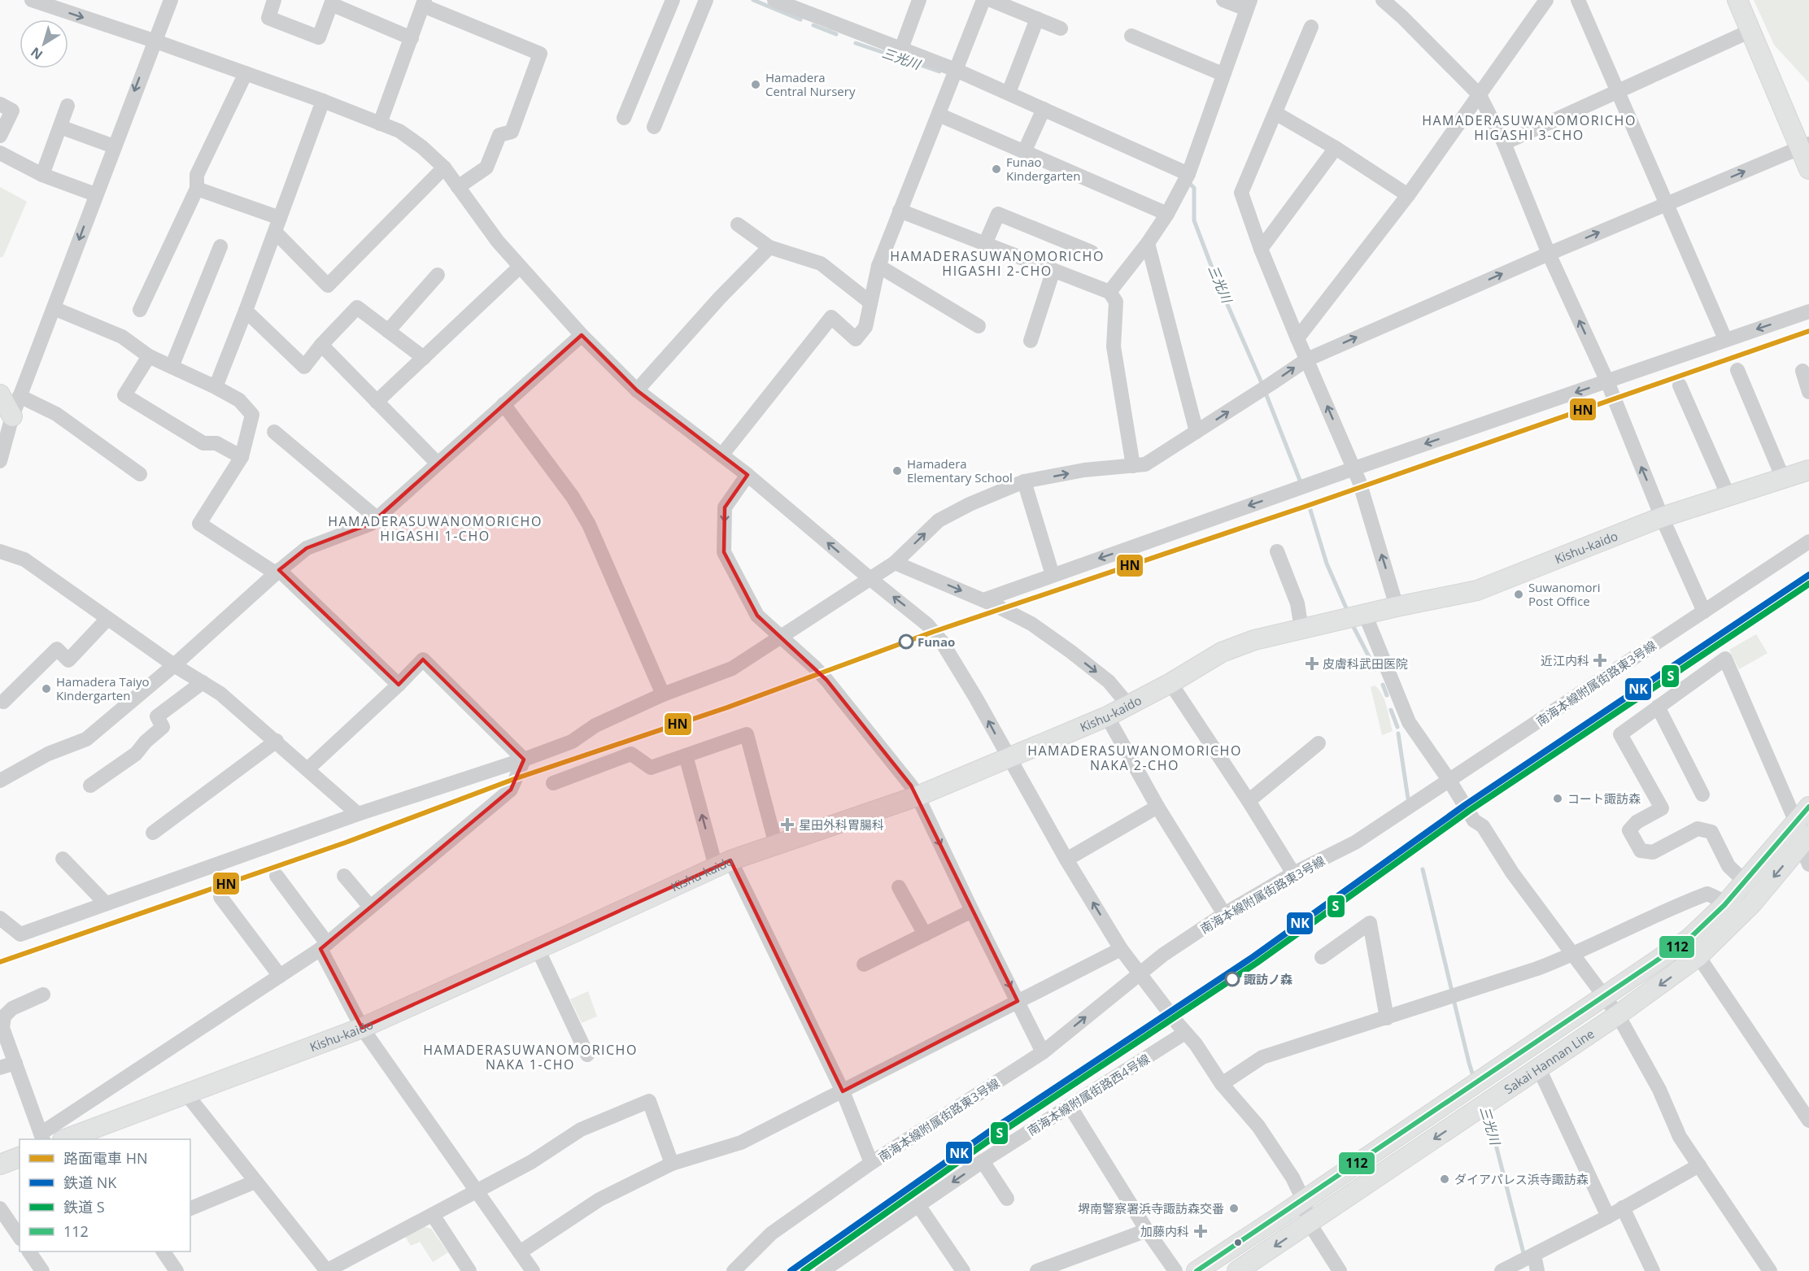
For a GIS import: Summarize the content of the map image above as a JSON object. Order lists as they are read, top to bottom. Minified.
{"streets":{"street":["Kishu-kaido","南海本線附属街路東3号線","Sakai Hannan Line","南海本線附属街路西4号線"]},"districts":["HAMADERASUWANOMORICHO HIGASHI 3-CHO","HAMADERASUWANOMORICHO HIGASHI 2-CHO","HAMADERASUWANOMORICHO HIGASHI 1-CHO","HAMADERASUWANOMORICHO NAKA 2-CHO","HAMADERASUWANOMORICHO NAKA 1-CHO"],"water":["三光川"],"places":{"other":["Hamadera Central Nursery","Funao Kindergarten","Hamadera Elementary School","Suwanomori Post Office","Funao","Hamadera Taiyo Kindergarten","コート諏訪森","諏訪ノ森","ダイアパレス浜寺諏訪森","堺南警察署浜寺諏訪森交番"],"health":["近江内科","皮膚科武田医院","星田外科胃腸科","加藤内科"]},"lines":["tram line HN","rail line NK","rail line S","transit line 112"],"legend":["路面電車 HN","鉄道 NK","鉄道 S","112"],"north":"bottom left"}
